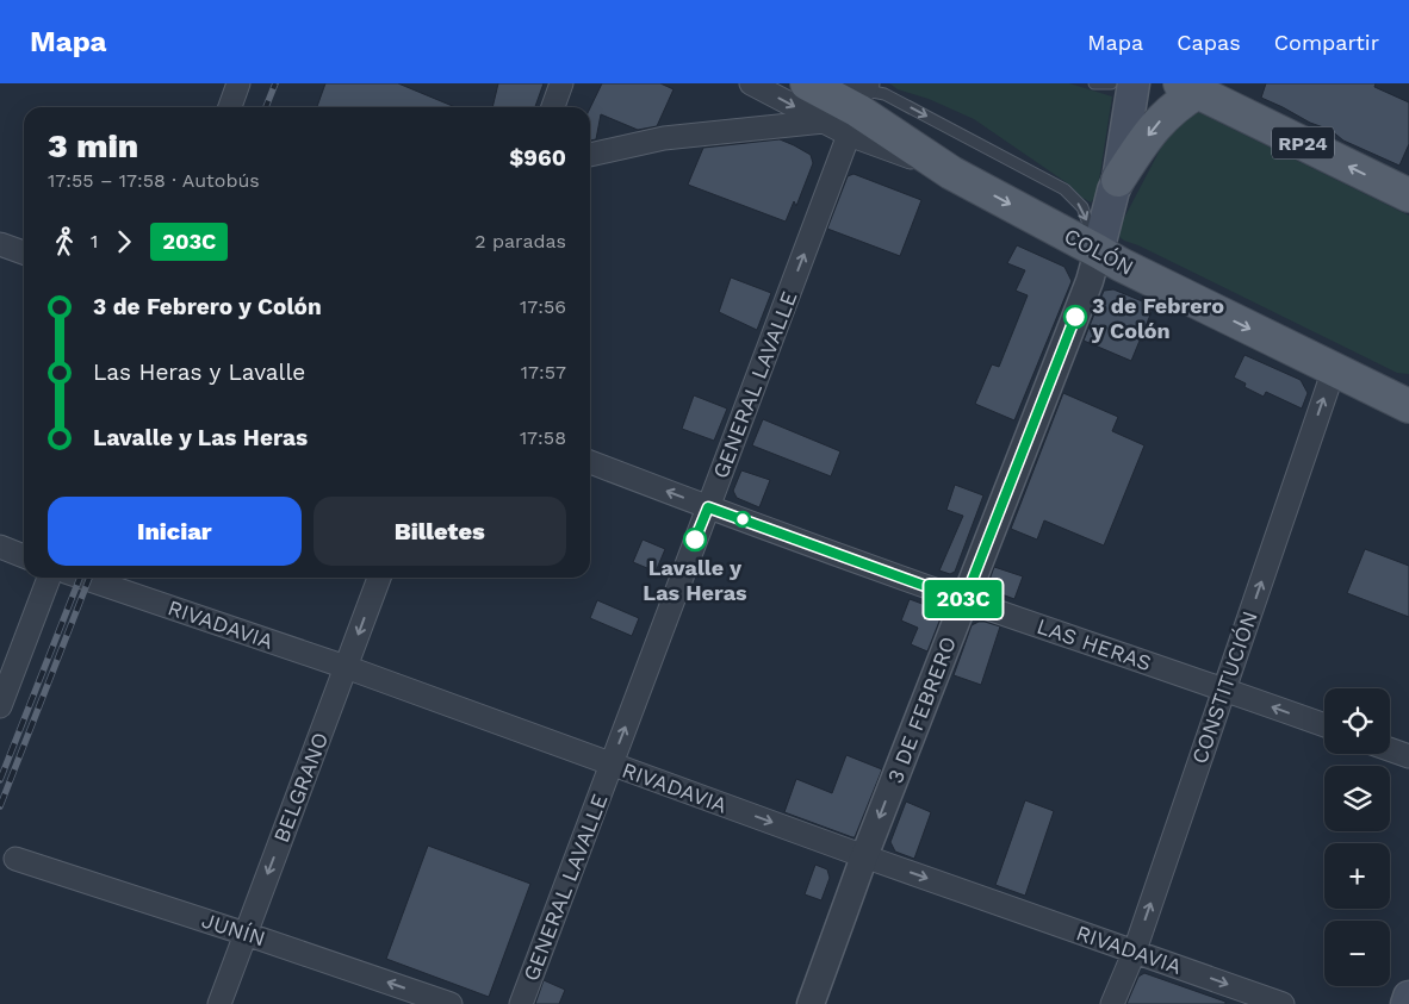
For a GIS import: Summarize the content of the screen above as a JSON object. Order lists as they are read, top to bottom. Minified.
{"streets":{"main road":["RP24","COLÓN"],"street":["GENERAL LAVALLE","RIVADAVIA","LAS HERAS","CONSTITUCIÓN","3 DE FEBRERO","BELGRANO","JUNÍN"]},"crossings":[["COLÓN","GENERAL LAVALLE"],["COLÓN","CONSTITUCIÓN"],["COLÓN","3 DE FEBRERO"],["GENERAL LAVALLE","RIVADAVIA"],["GENERAL LAVALLE","LAS HERAS"],["RIVADAVIA","CONSTITUCIÓN"],["RIVADAVIA","3 DE FEBRERO"],["RIVADAVIA","BELGRANO"],["LAS HERAS","CONSTITUCIÓN"],["LAS HERAS","3 DE FEBRERO"],["BELGRANO","JUNÍN"]],"one_way":["COLÓN","GENERAL LAVALLE","RIVADAVIA","CONSTITUCIÓN","BELGRANO","JUNÍN"],"places":["3 de Febrero y Colón","Lavalle y Las Heras"],"lines":["bus line 203C"],"page":{"header":"Mapa","nav":["Mapa","Capas","Compartir"],"on_map":"203C","heading":["3 min","17:55 – 17:58 · Autobús","$960"],"legs":["1","203C","2 paradas"],"list":[{"name":"3 de Febrero y Colón","value":"17:56"},{"name":"Las Heras y Lavalle","value":"17:57"},{"name":"Lavalle y Las Heras","value":"17:58"}],"buttons":["Iniciar","Billetes"],"map_buttons":["+","−"]}}
